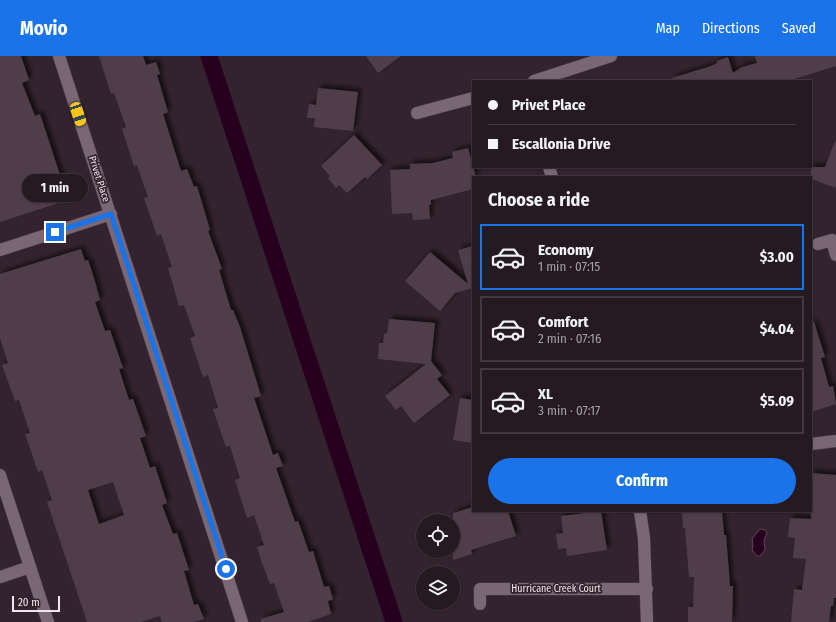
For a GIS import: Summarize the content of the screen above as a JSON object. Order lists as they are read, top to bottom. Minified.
{"streets":{"street":["Privet Place","Hurricane Creek Court"]},"scale_bar":"20 m","page":{"header":"Movio","nav":["Map","Directions","Saved"],"banner":["Privet Place","Escallonia Drive"],"bubble":"1 min","heading":"Choose a ride","list":[{"name":"Economy","note":"1 min · 07:15","value":"$3.00"},{"name":"Comfort","note":"2 min · 07:16","value":"$4.04"},{"name":"XL","note":"3 min · 07:17","value":"$5.09"}],"buttons":"Confirm","scale":"20 m"}}
